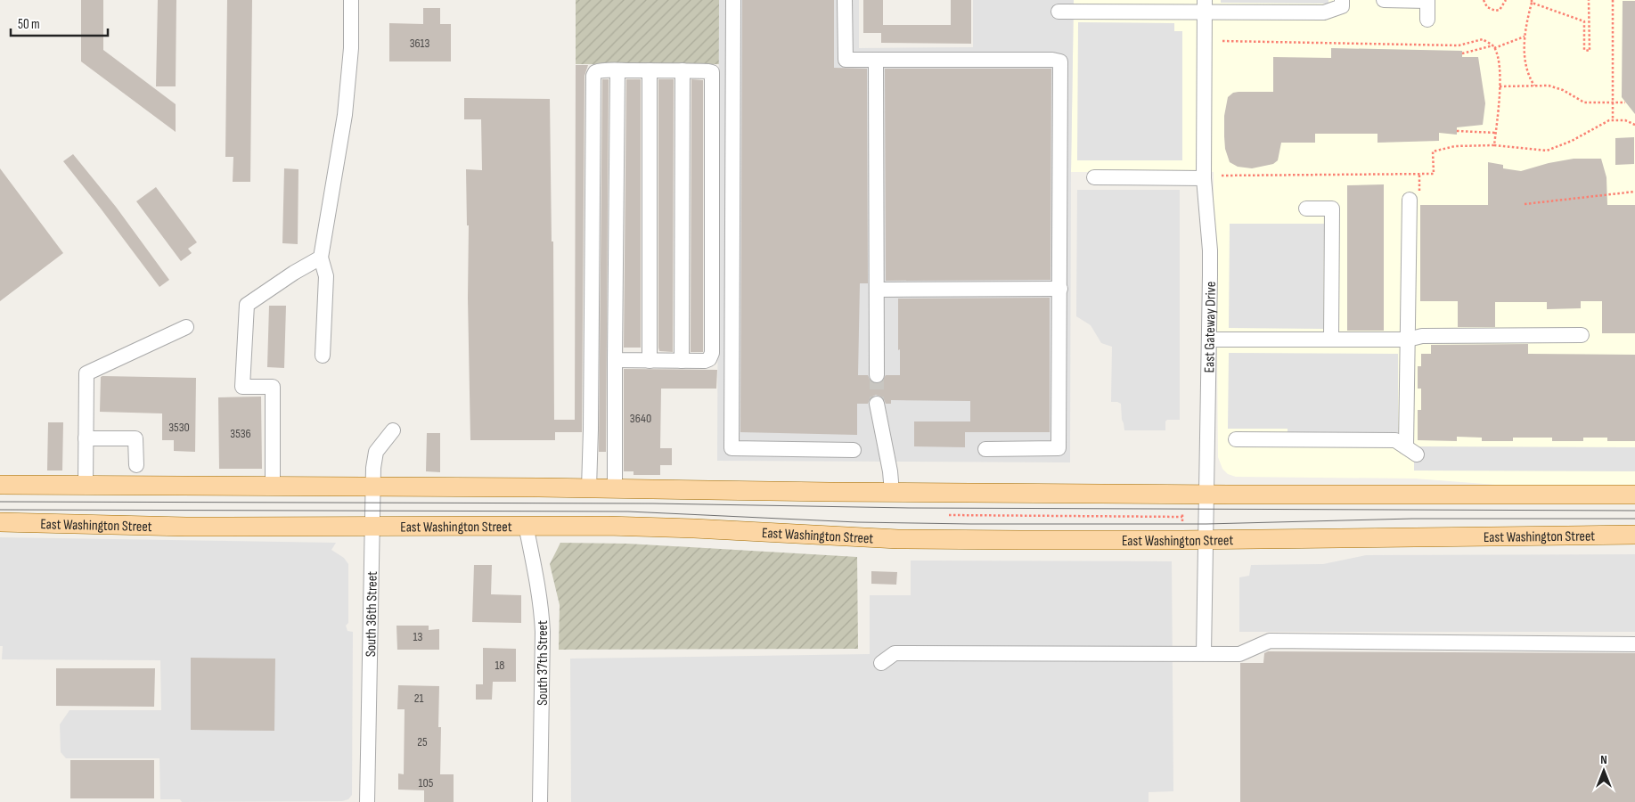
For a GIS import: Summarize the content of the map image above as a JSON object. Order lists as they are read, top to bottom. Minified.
{"streets":{"main road":["East Washington Street"],"street":["East Gateway Drive","South 36th Street","South 37th Street"]},"crossings":[["East Gateway Drive","East Washington Street"],["East Washington Street","South 36th Street"],["East Washington Street","South 37th Street"]],"house_numbers":["3613","3640","3530","3536","13","18","21","25","105"],"scale_bar":"50 m","north":"top"}
